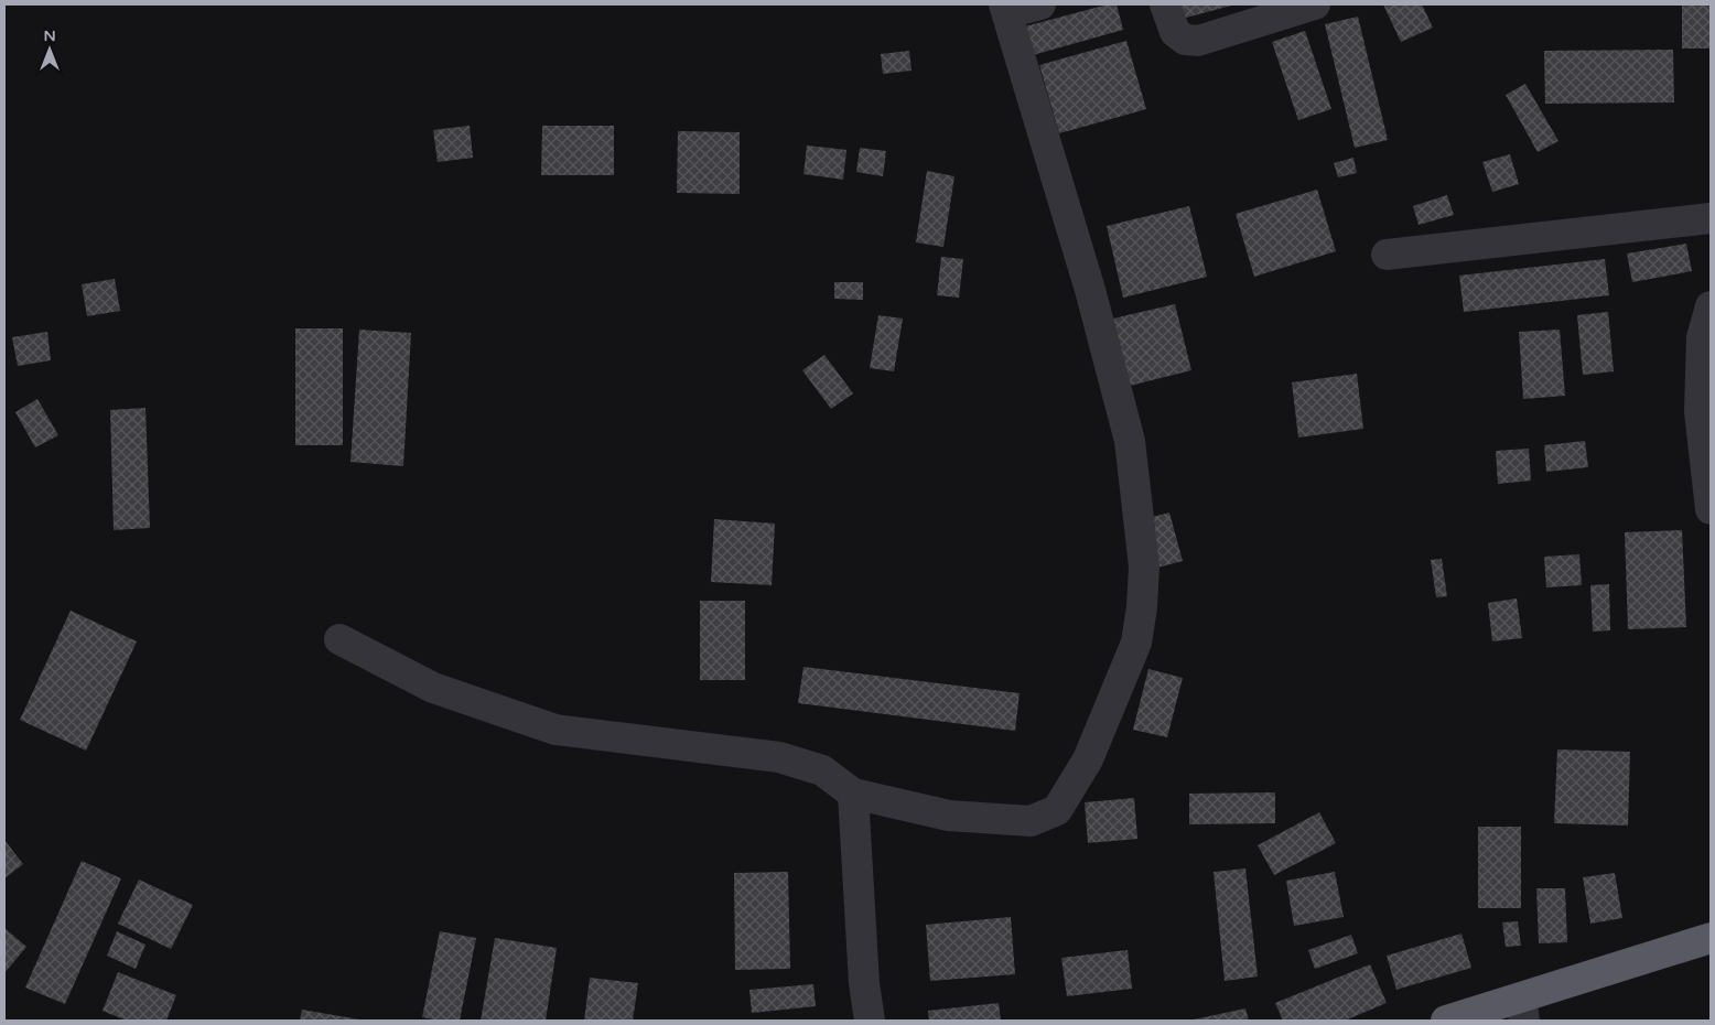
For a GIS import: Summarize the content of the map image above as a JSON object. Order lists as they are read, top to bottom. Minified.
{"north":"top"}
